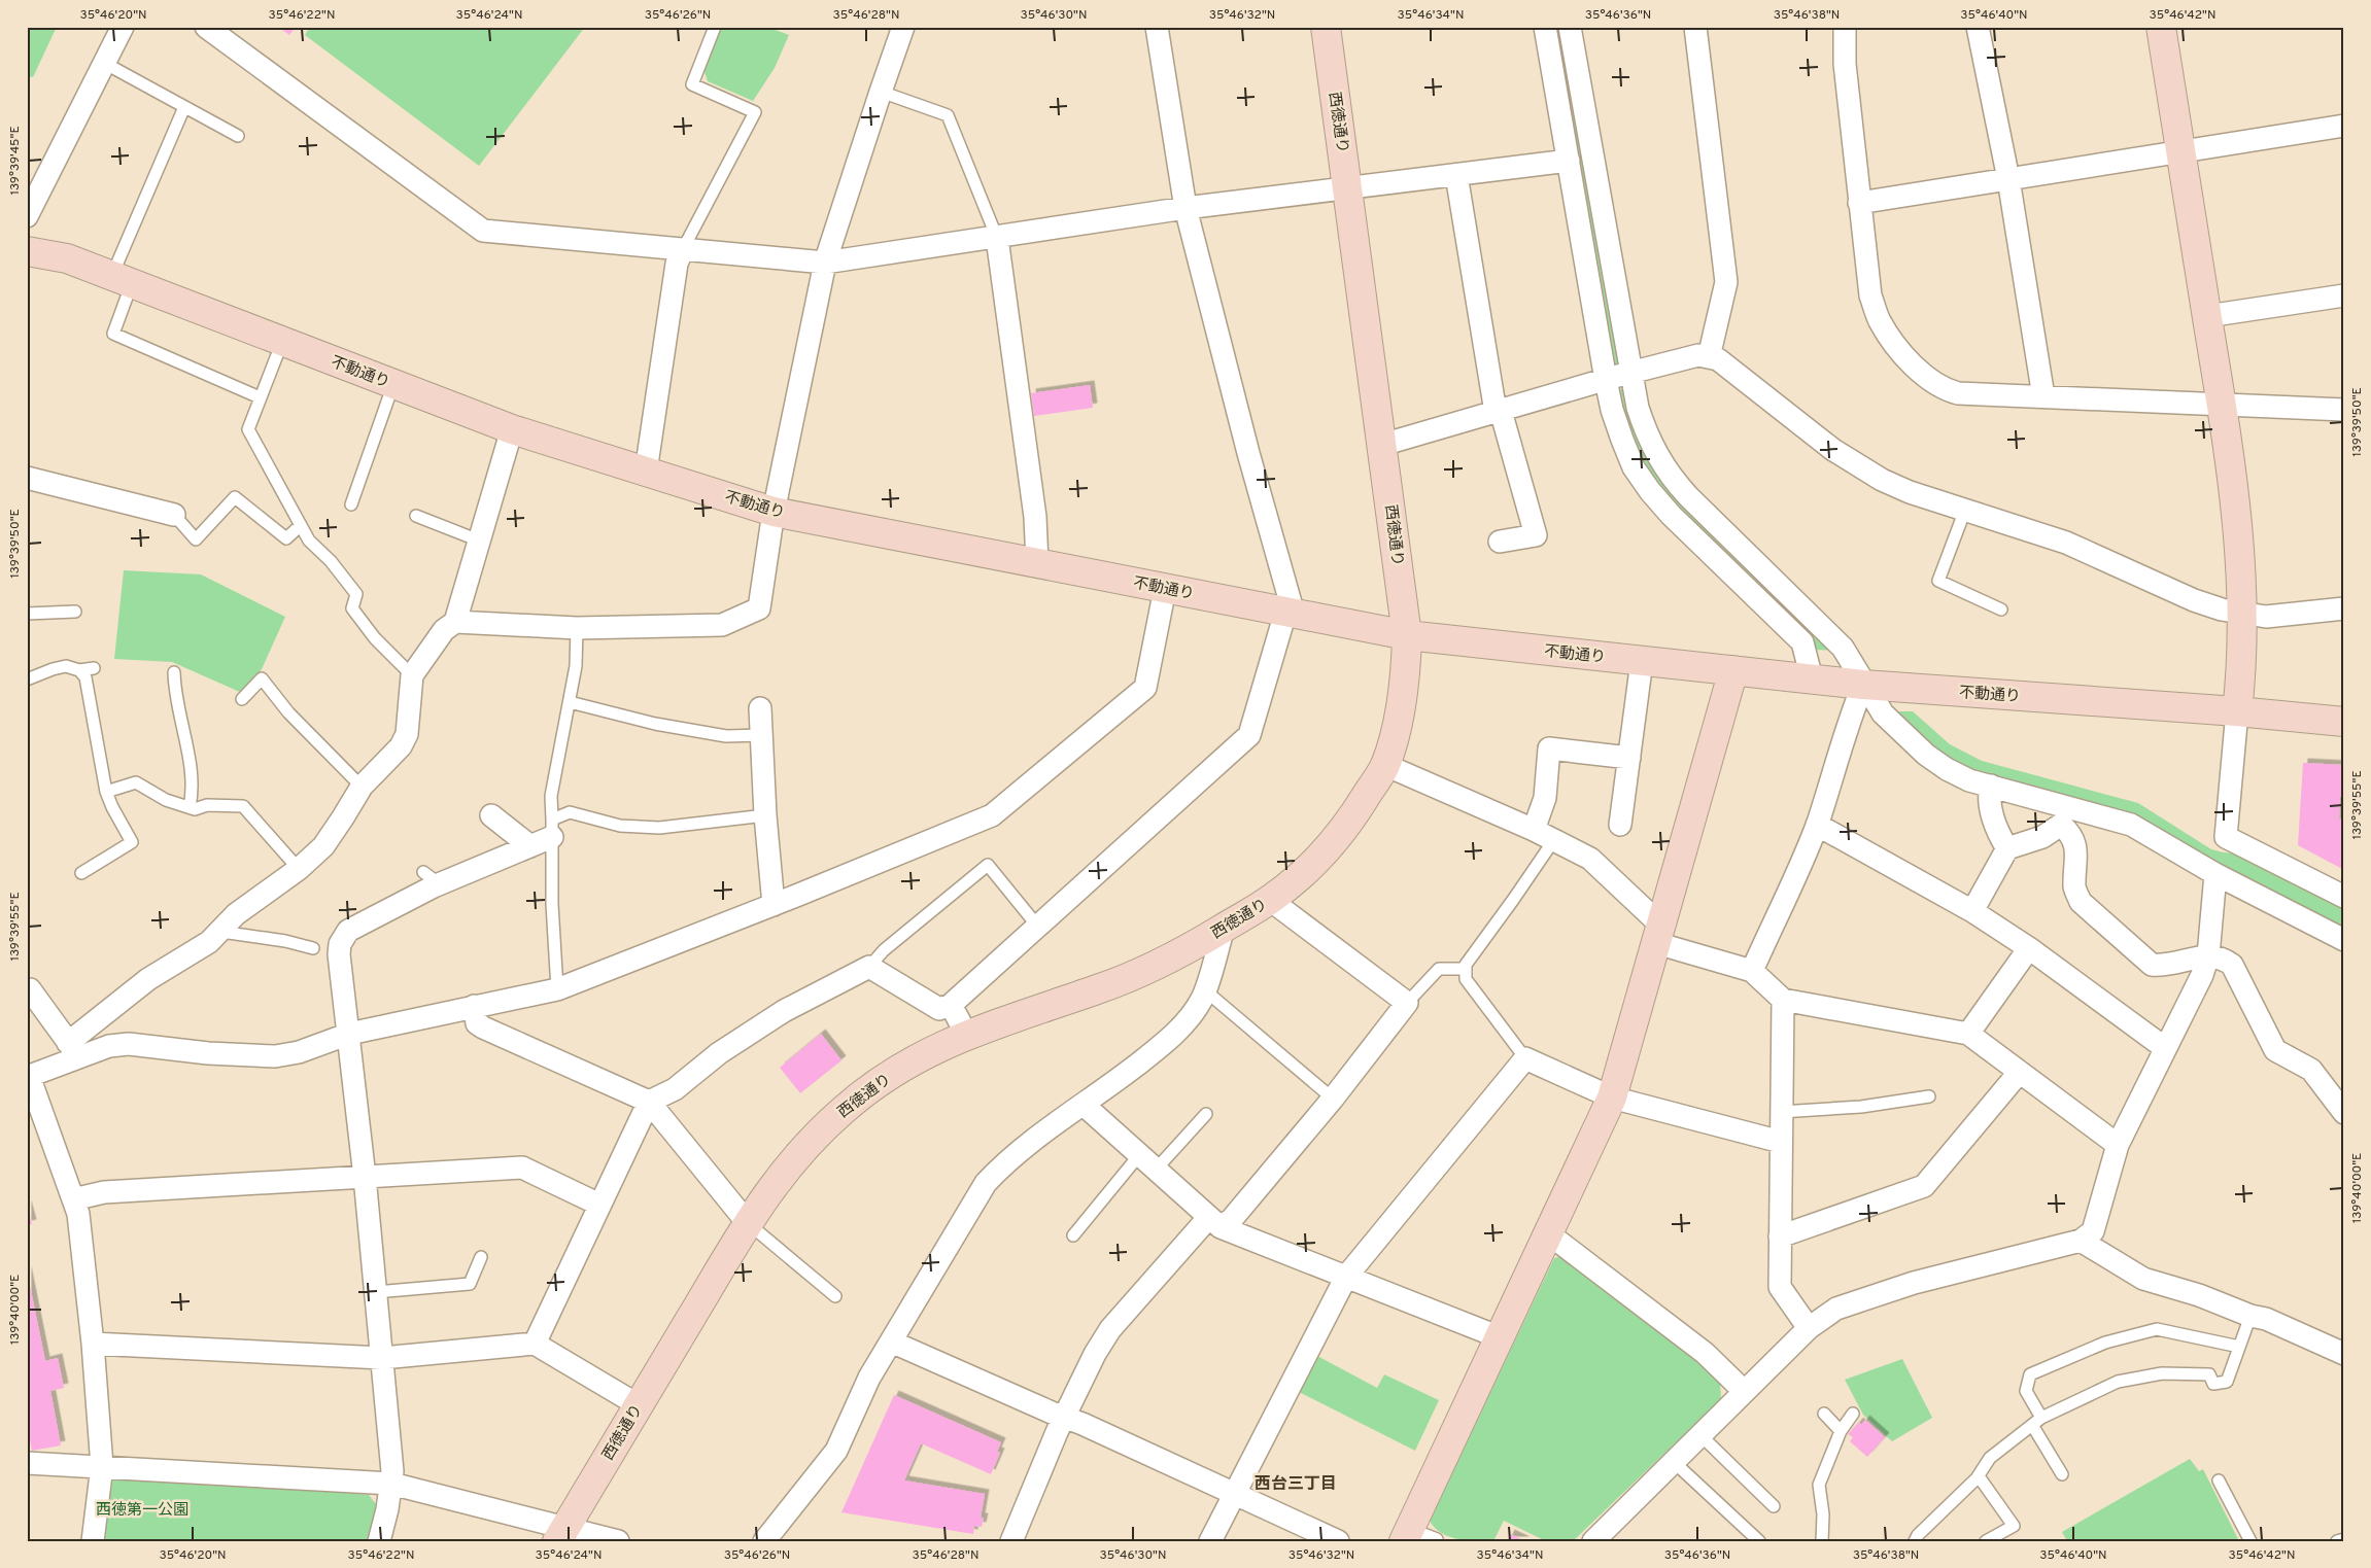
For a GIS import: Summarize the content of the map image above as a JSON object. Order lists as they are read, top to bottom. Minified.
{"streets":{"street":["西徳通り","不動通り"]},"crossings":[["西徳通り","不動通り"]],"districts":["西台三丁目"],"parks":["西徳第一公園"],"coordinates":["35°46'20\"N","35°46'22\"N","35°46'24\"N","35°46'26\"N","35°46'28\"N","35°46'30\"N","35°46'32\"N","35°46'34\"N","35°46'36\"N","35°46'38\"N","35°46'40\"N","35°46'42\"N","139°39'45\"E","139°39'50\"E","139°39'55\"E","139°40'00\"E"]}
